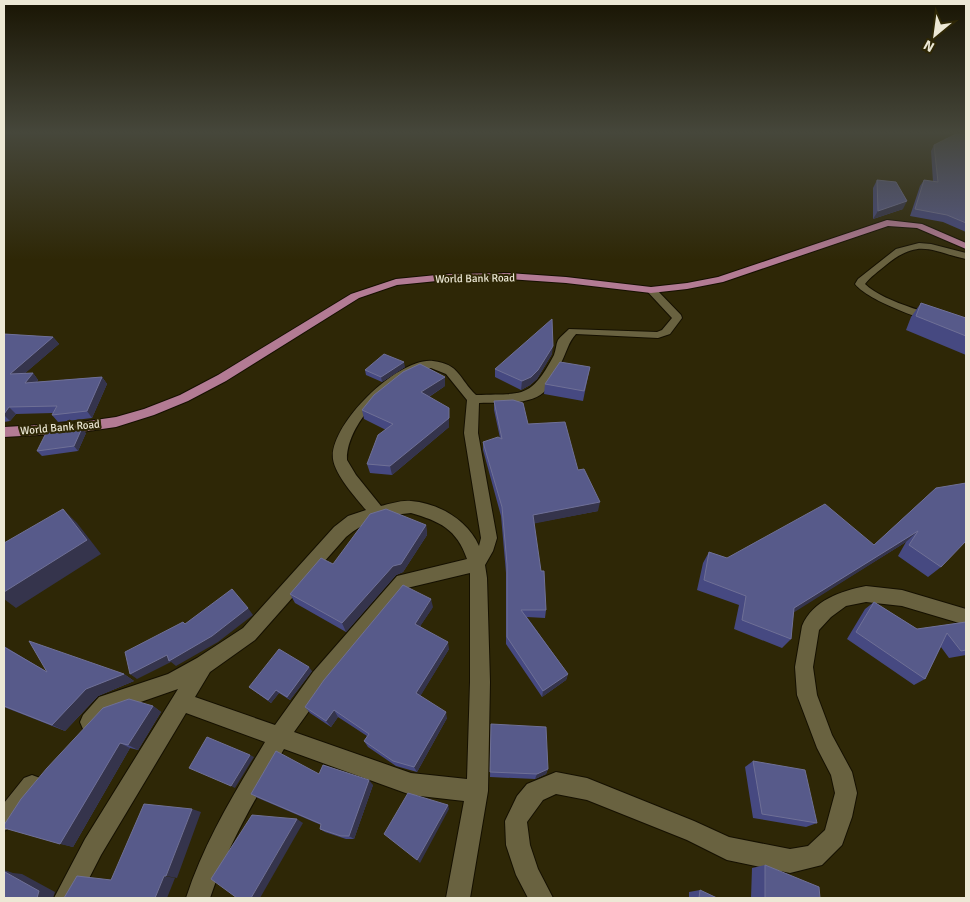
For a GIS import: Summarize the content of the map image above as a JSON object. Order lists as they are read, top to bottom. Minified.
{"streets":{"main road":["World Bank Road"]},"north":"bottom left"}
